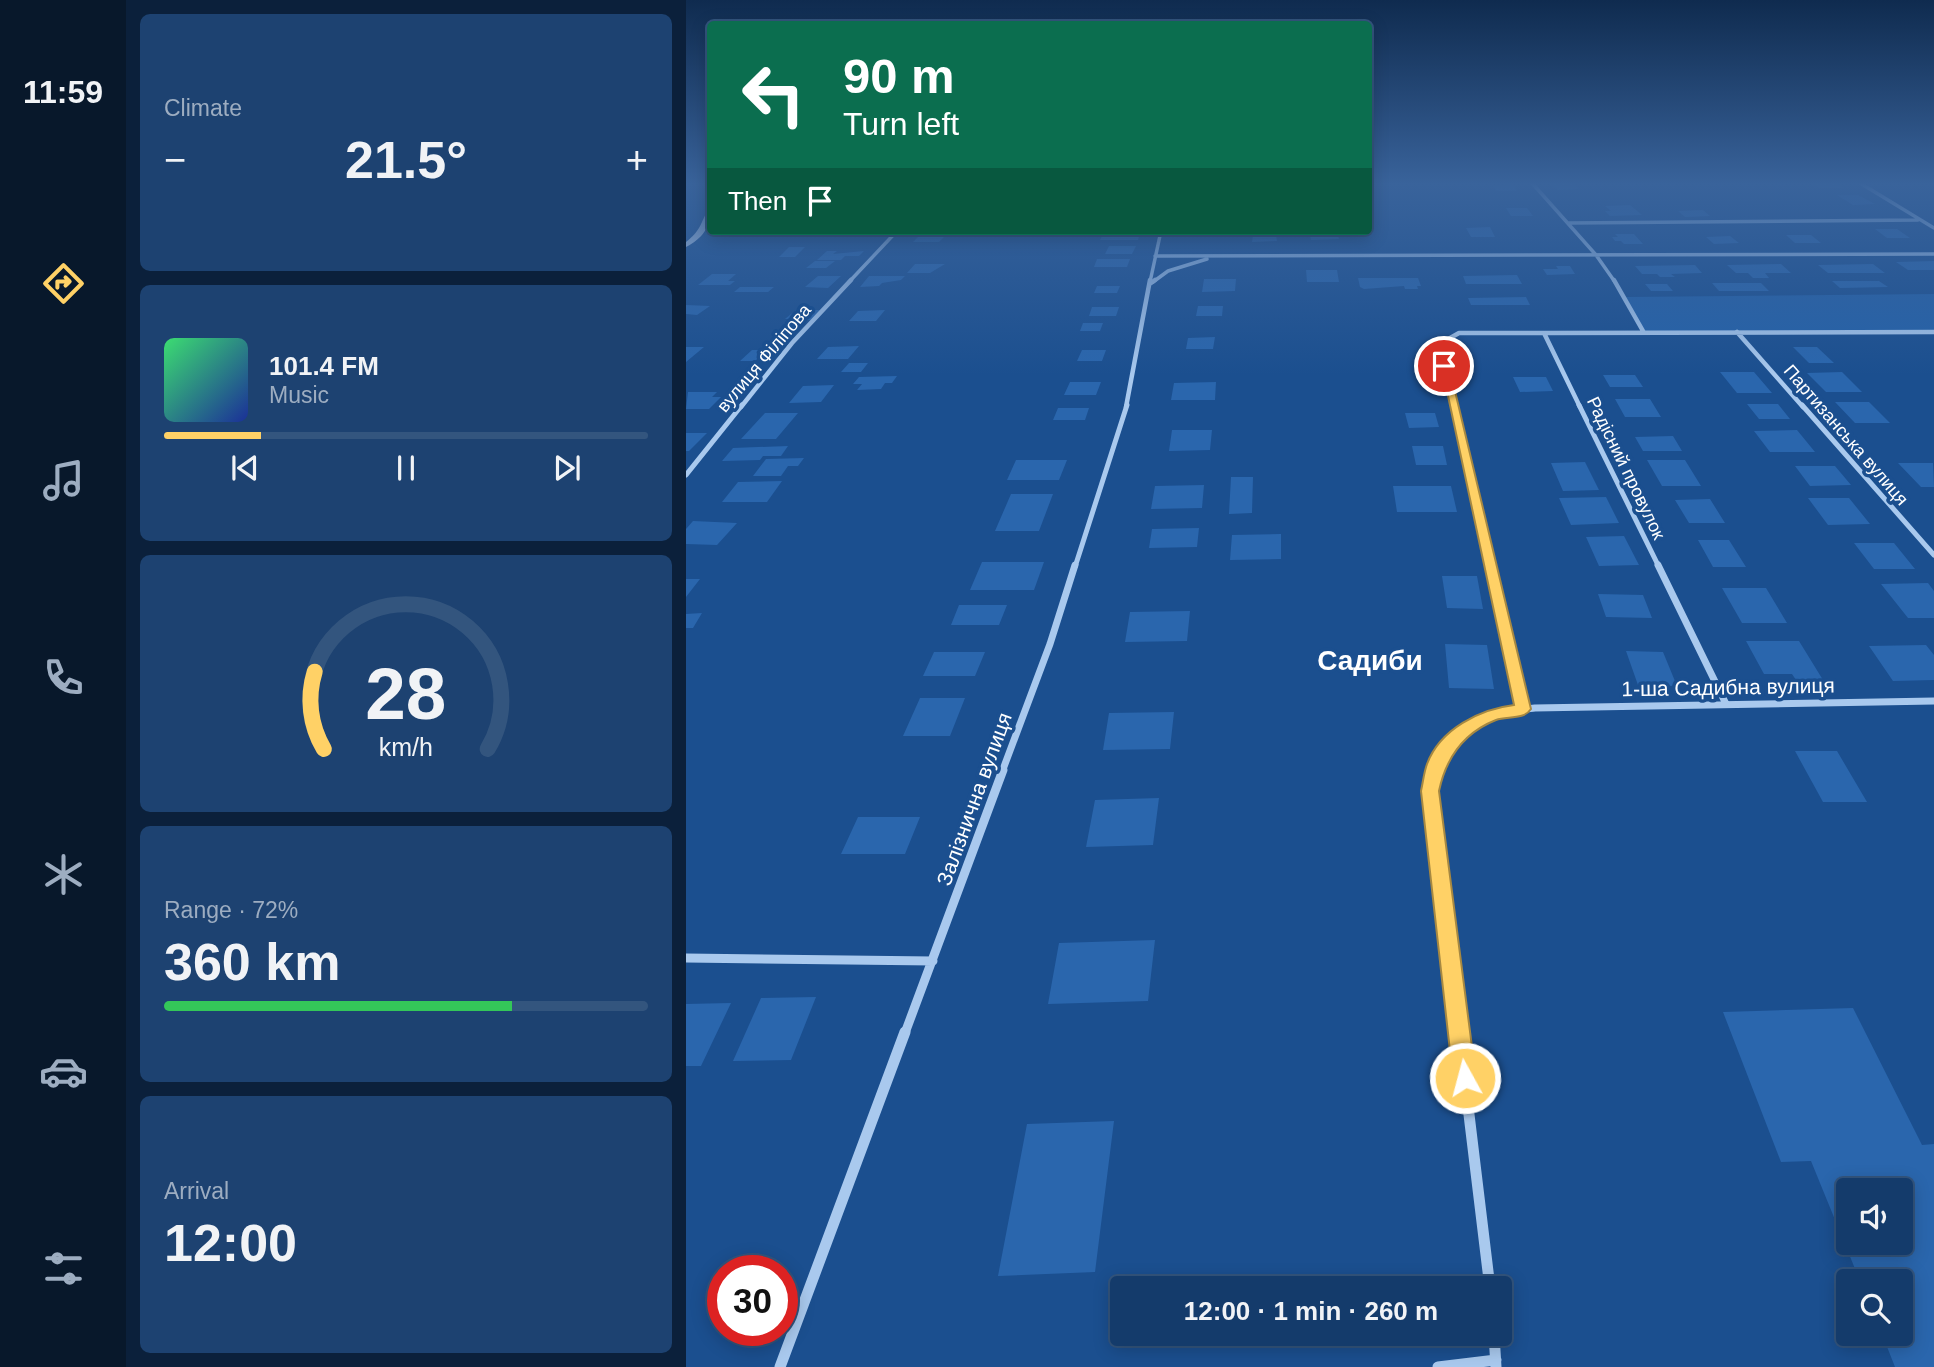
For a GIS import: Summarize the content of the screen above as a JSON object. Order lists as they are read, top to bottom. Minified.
{"streets":{"street":["вулиця Філіпова","Партизанська вулиця","Радісний провулок","1-ша Садибна вулиця","Залізнична вулиця"]},"crossings":[["Радісний провулок","1-ша Садибна вулиця"]],"districts":["Садиби"],"page":{"tabs":"11:59","tile":["Climate",["Range · 72%","360 km"],["Arrival","12:00"]],"turn":["90 m","Turn left"],"heat":["−","21.5°","+"],"then":"Then","song":["101.4 FM","Music"],"limit":"30","trip":"12:00 · 1 min · 260 m","gauge":["28","km/h"]}}
